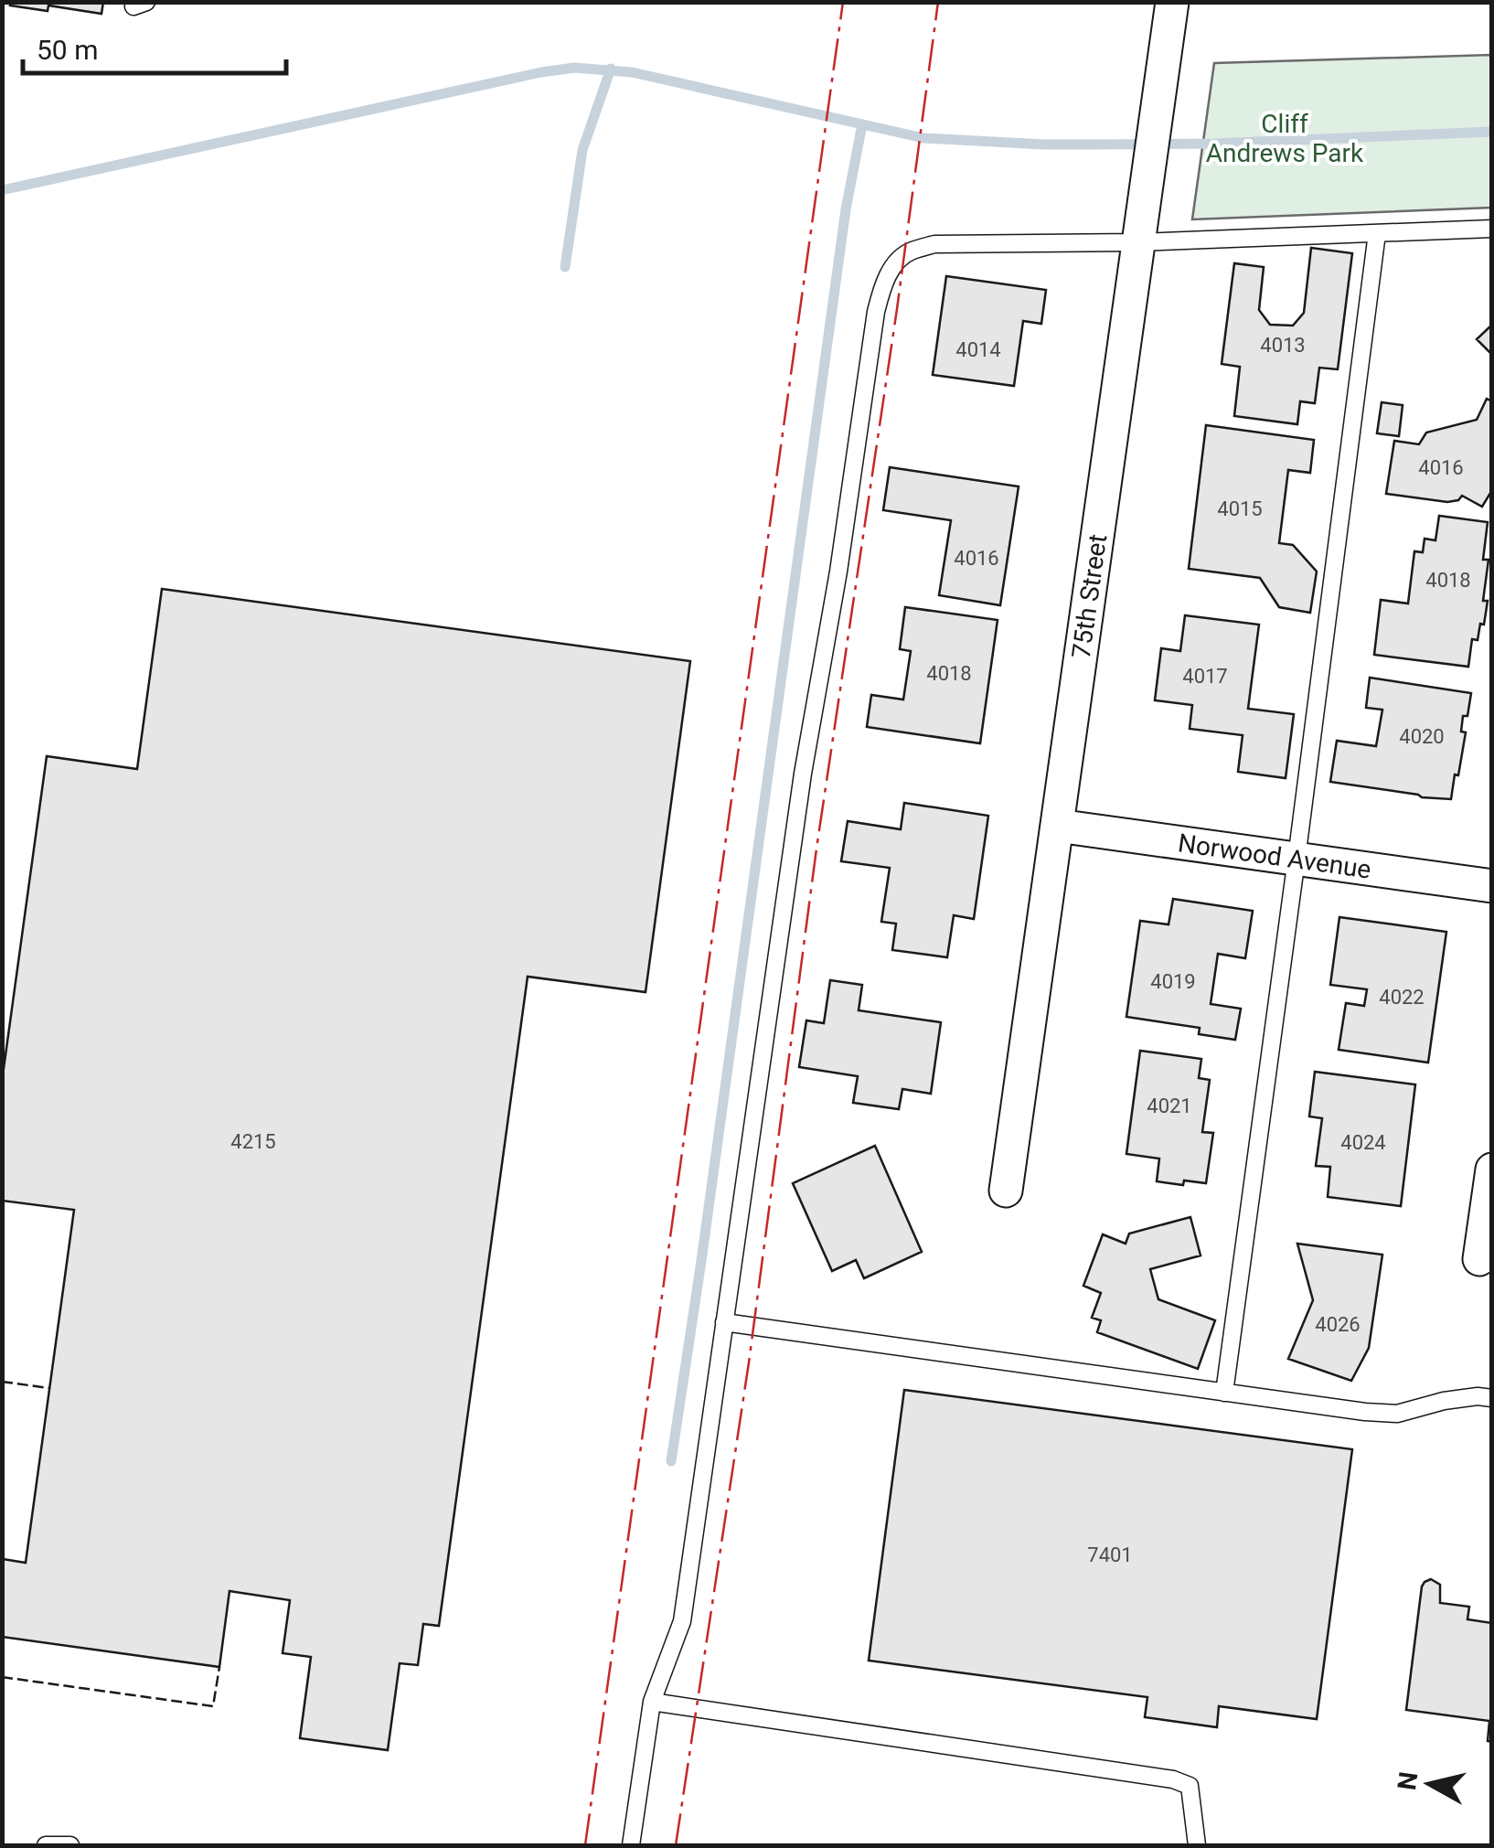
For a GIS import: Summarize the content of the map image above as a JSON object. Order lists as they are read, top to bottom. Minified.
{"streets":{"street":["75th Street","Norwood Avenue"]},"crossings":[["75th Street","Norwood Avenue"]],"parks":["Cliff Andrews Park"],"house_numbers":["4013","4014","4016","4015","4016","4018","4018","4017","4020","4019","4022","4021","4215","4024","4026","7401"],"scale_bar":"50 m","north":"left"}
